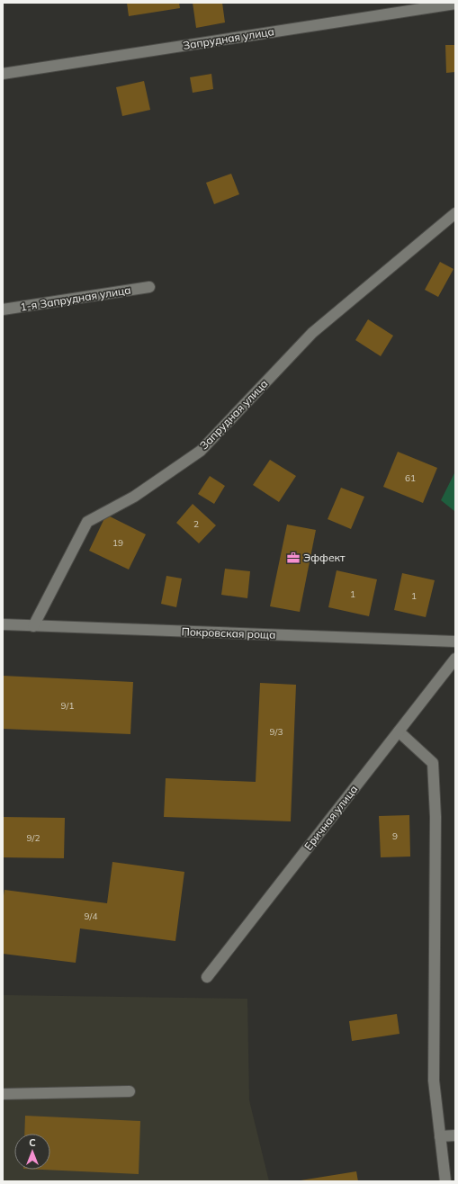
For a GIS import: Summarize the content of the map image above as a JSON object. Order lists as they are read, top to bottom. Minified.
{"streets":{"street":["Запрудная улица","1-я Запрудная улица","Покровская роща","Еричная улица"]},"crossings":[["Запрудная улица","Покровская роща"]],"places":{"office":["Эффект"]},"house_numbers":["61","2","19","1","1","9/1","9/3","9","9/2","9/4"],"north":"top"}
